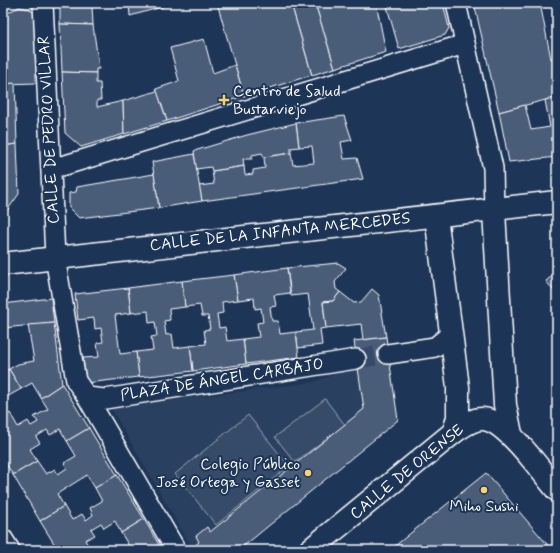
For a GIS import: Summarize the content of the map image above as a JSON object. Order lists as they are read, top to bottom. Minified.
{"streets":{"street":["CALLE DE PEDRO VILLAR","CALLE DE LA INFANTA MERCEDES","PLAZA DE ÁNGEL CARBAJO","CALLE DE ORENSE"]},"crossings":[["CALLE DE PEDRO VILLAR","CALLE DE LA INFANTA MERCEDES"]],"places":{"health":["Centro de Salud Bustarviejo"],"other":["Colegio Público José Ortega y Gasset","Miho Sushi"]}}
